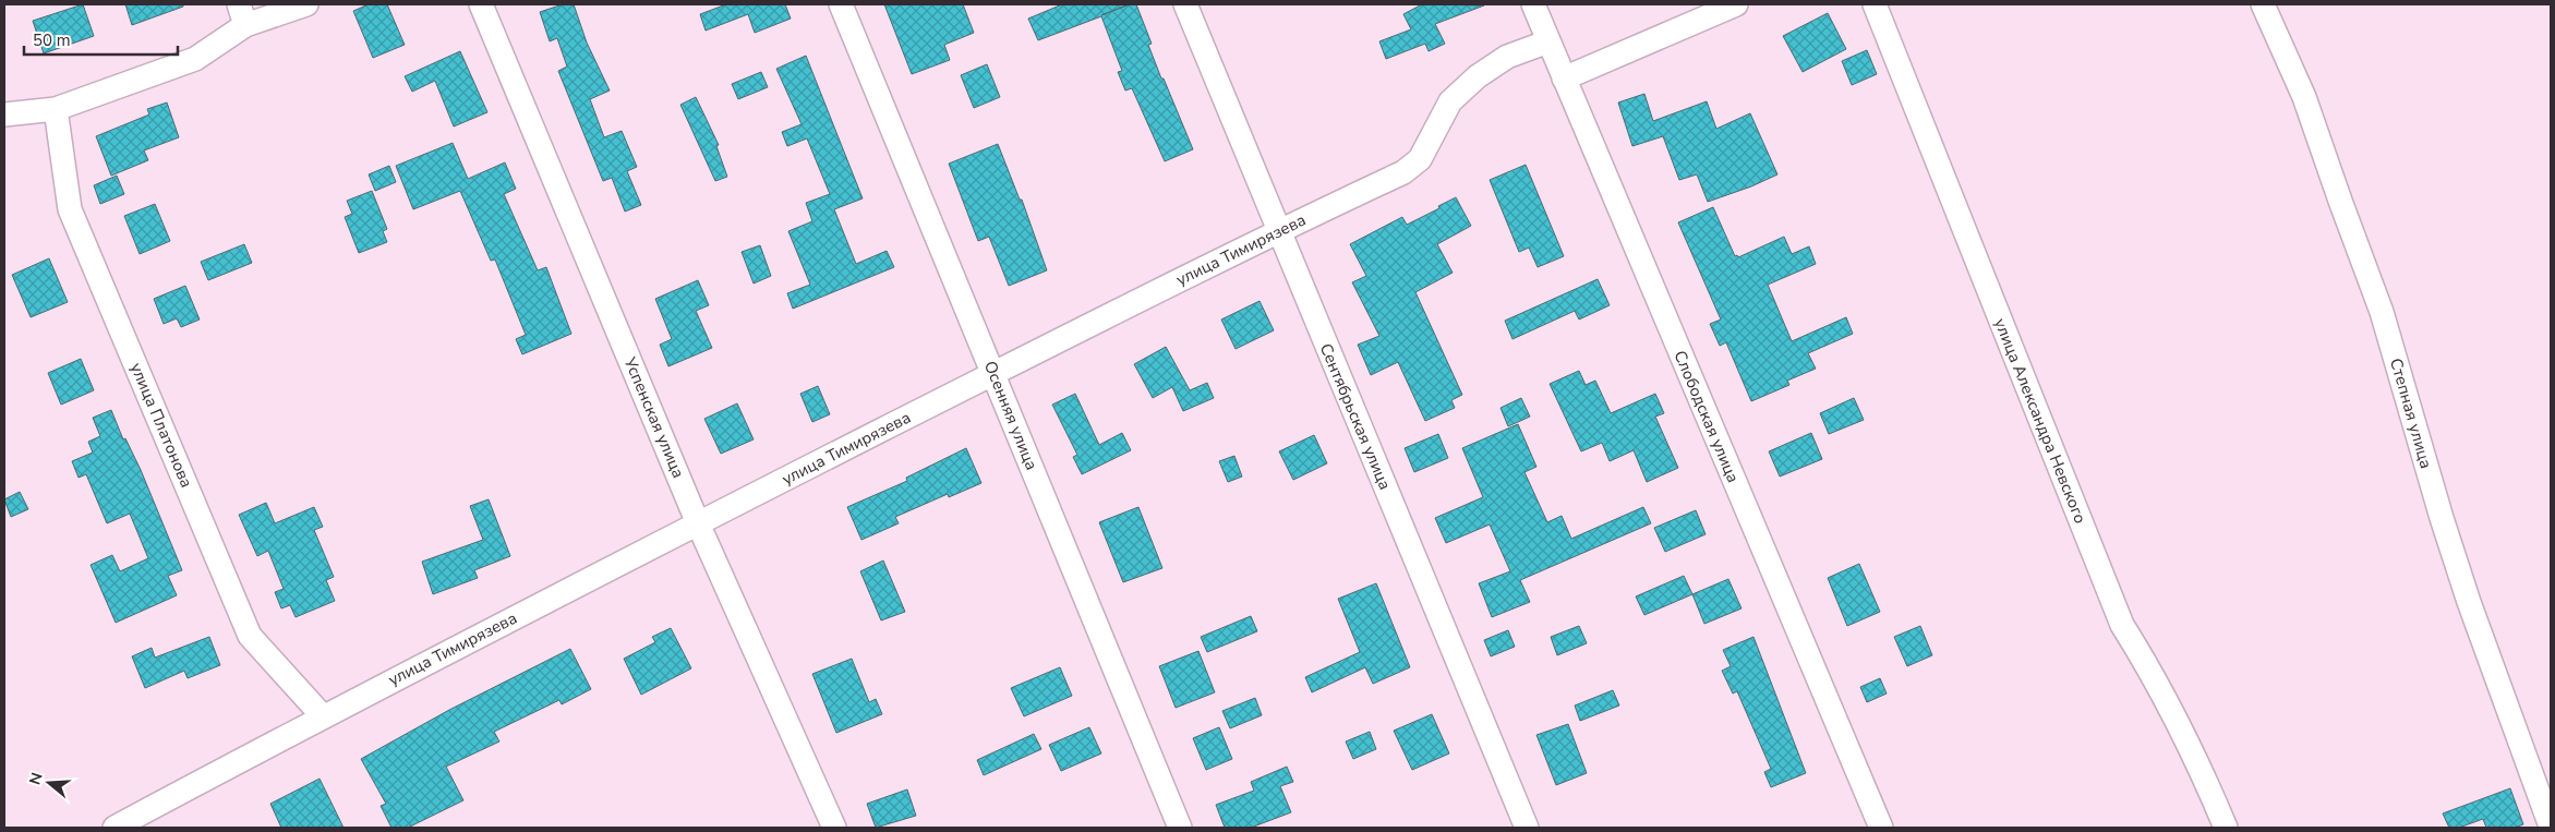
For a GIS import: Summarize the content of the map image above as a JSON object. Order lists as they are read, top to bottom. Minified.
{"streets":{"street":["улица Тимирязева","Степная улица","Осенняя улица","Сентябрьская улица","Слободская улица","Успенская улица","улица Александра Невского","улица Платонова"]},"crossings":[["улица Тимирязева","Осенняя улица"],["улица Тимирязева","Сентябрьская улица"],["улица Тимирязева","Слободская улица"],["улица Тимирязева","Успенская улица"],["улица Тимирязева","улица Платонова"]],"scale_bar":"50 m","north":"left"}
